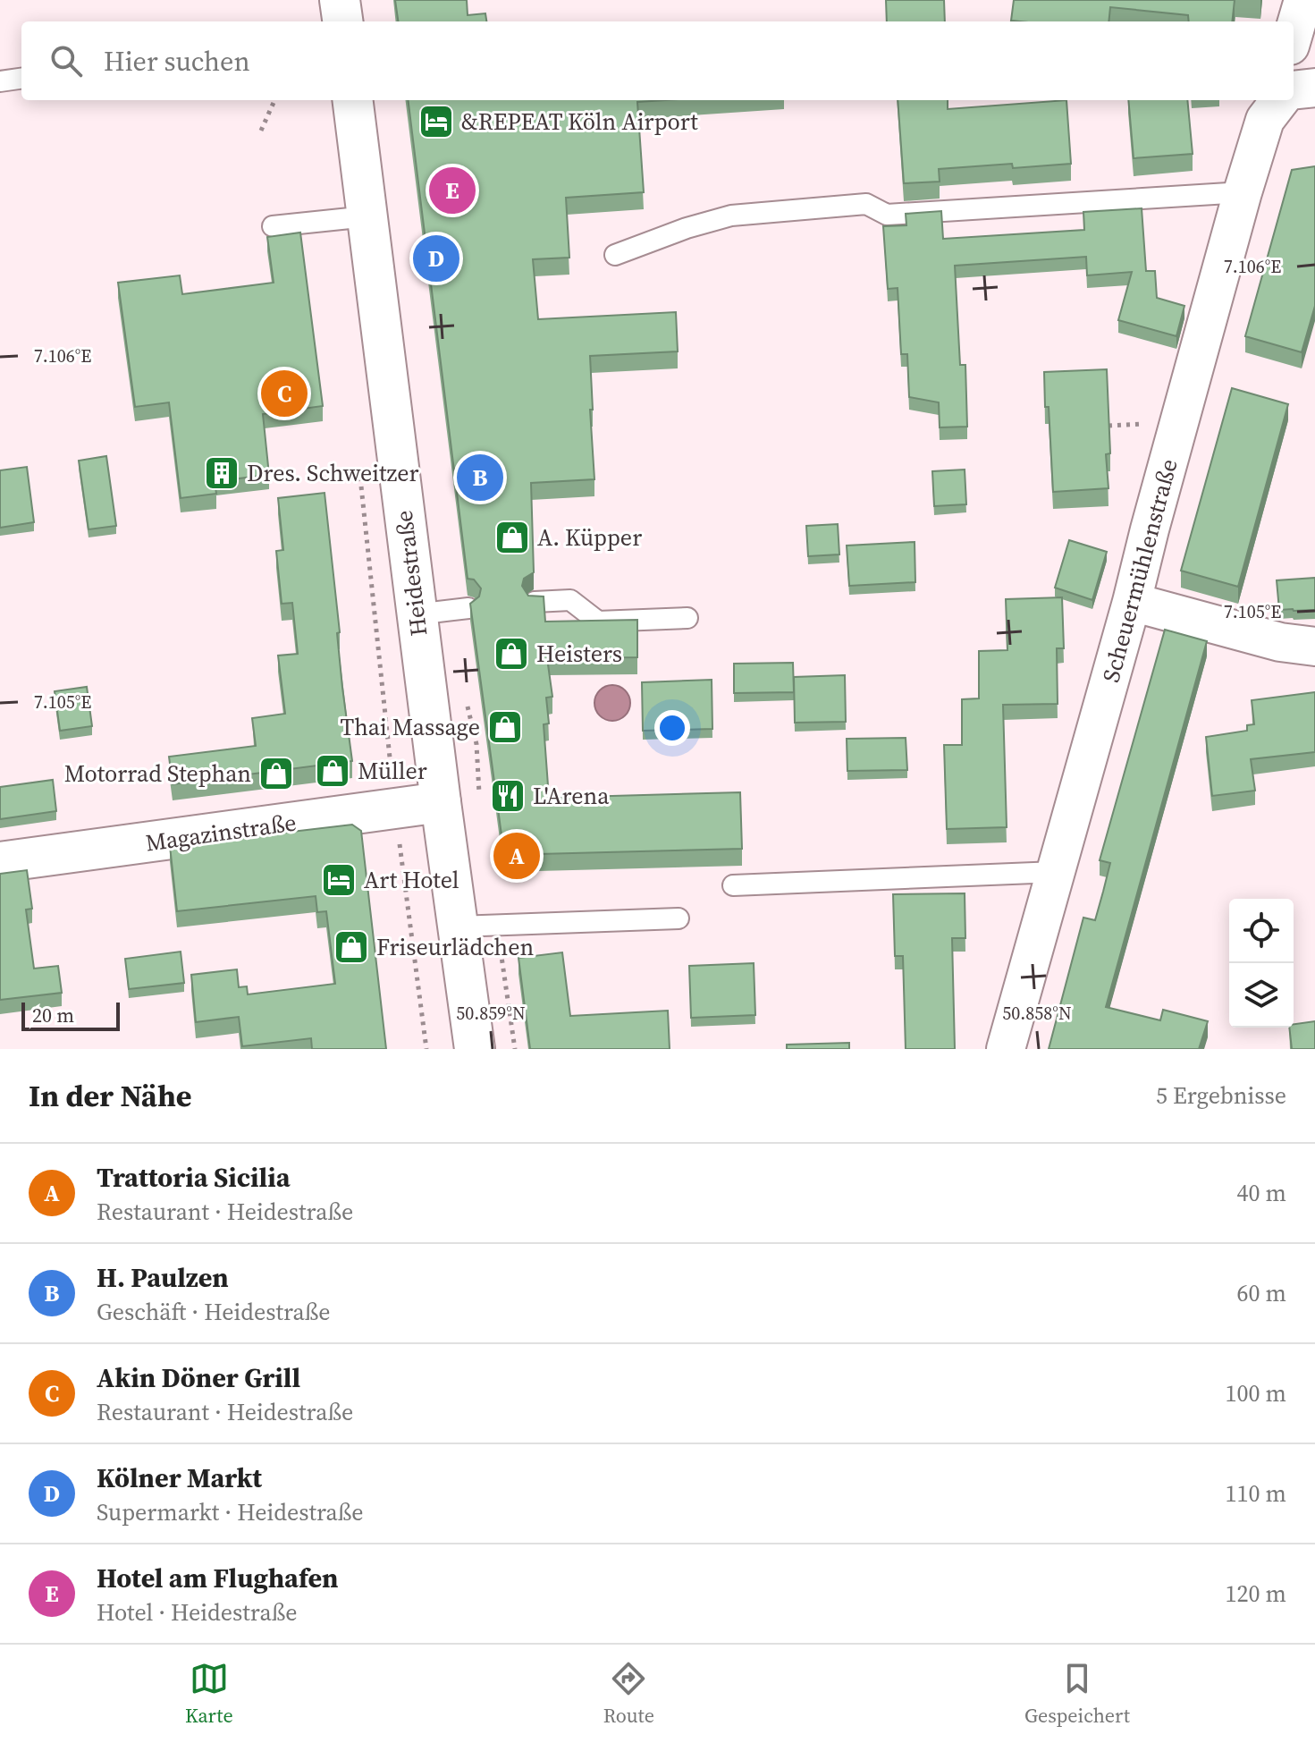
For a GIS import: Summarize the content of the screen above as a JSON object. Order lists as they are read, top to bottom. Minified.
{"streets":{"street":["Scheuermühlenstraße","Heidestraße","Magazinstraße"]},"crossings":[["Heidestraße","Magazinstraße"]],"places":{"hotel":["&REPEAT Köln Airport","Art Hotel"],"building":["Dres. Schweitzer"],"shop":["A. Küpper","Heisters","Thai Massage","Müller","Motorrad Stephan","Friseurlädchen"],"restaurant":["L'Arena"]},"scale_bar":"20 m","page":{"search":"Hier suchen","pins":["E","D","C","B","A"],"scale":"20 m","heading":["In der Nähe","5 Ergebnisse"],"list":[{"mark":"A","name":"Trattoria Sicilia","note":"Restaurant · Heidestraße","value":"40 m"},{"mark":"B","name":"H. Paulzen","note":"Geschäft · Heidestraße","value":"60 m"},{"mark":"C","name":"Akin Döner Grill","note":"Restaurant · Heidestraße","value":"100 m"},{"mark":"D","name":"Kölner Markt","note":"Supermarkt · Heidestraße","value":"110 m"},{"mark":"E","name":"Hotel am Flughafen","note":"Hotel · Heidestraße","value":"120 m"}],"nav":["Karte","Route","Gespeichert"]},"coordinates":["7.106°E","7.105°E","50.859°N","50.858°N"]}
